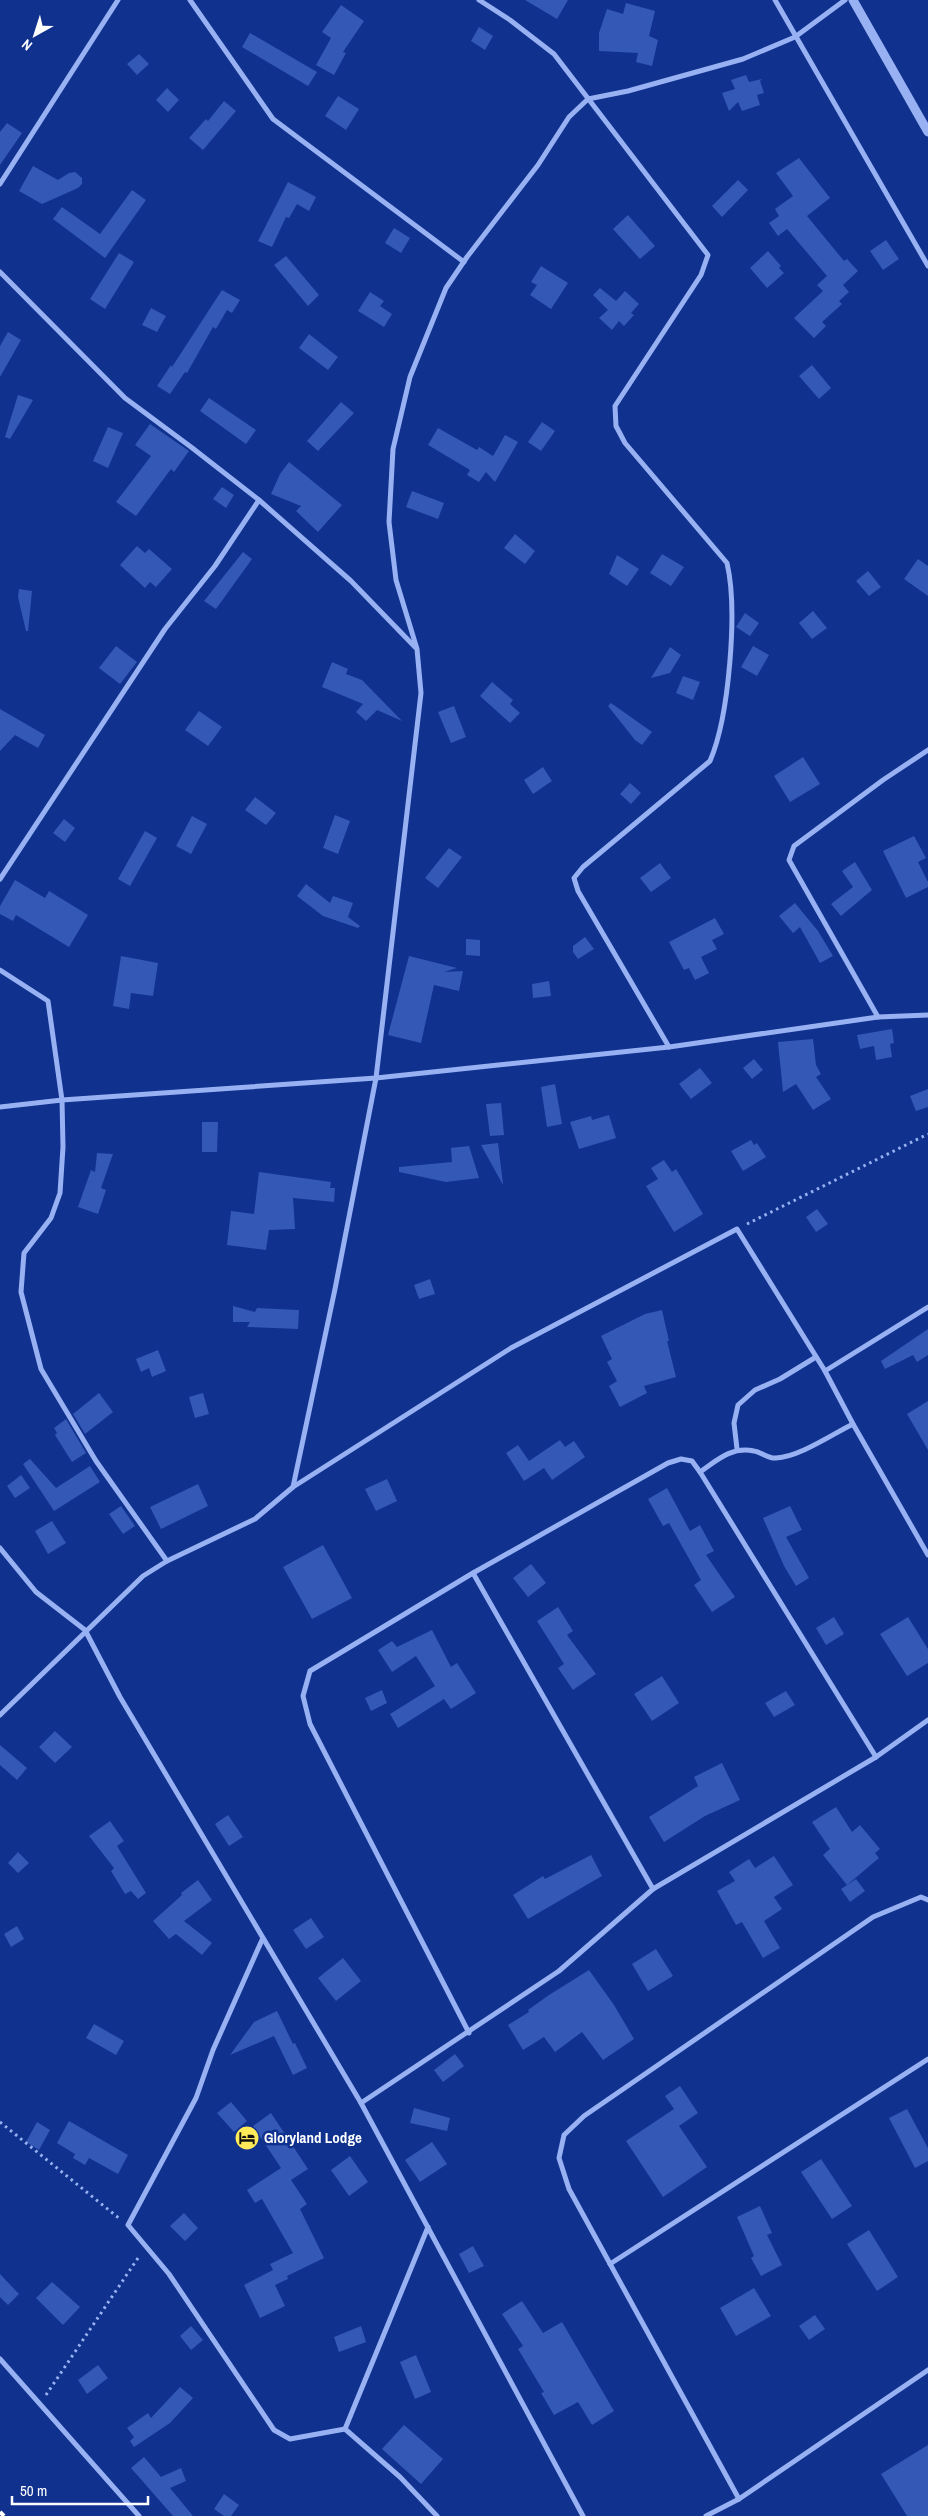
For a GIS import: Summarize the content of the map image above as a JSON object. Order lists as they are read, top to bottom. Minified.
{"places":{"hotel":["Gloryland Lodge"]},"scale_bar":"50 m","north":"bottom left"}
